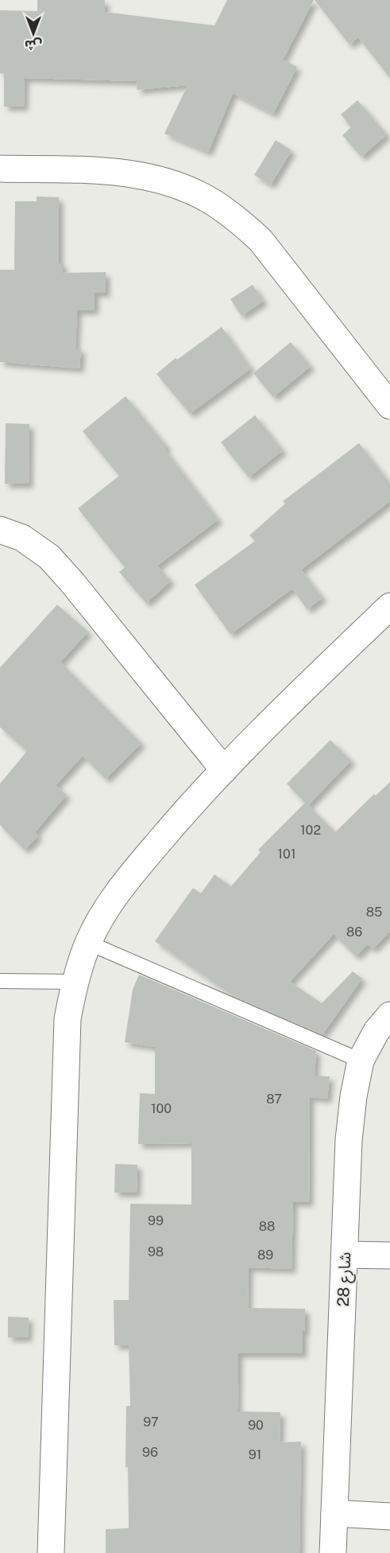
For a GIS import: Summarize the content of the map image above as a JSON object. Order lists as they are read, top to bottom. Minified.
{"streets":{"street":["شارع 28"]},"house_numbers":["102","101","85","86","87","100","99","88","98","89","97","90","96","91"],"north":"bottom"}
